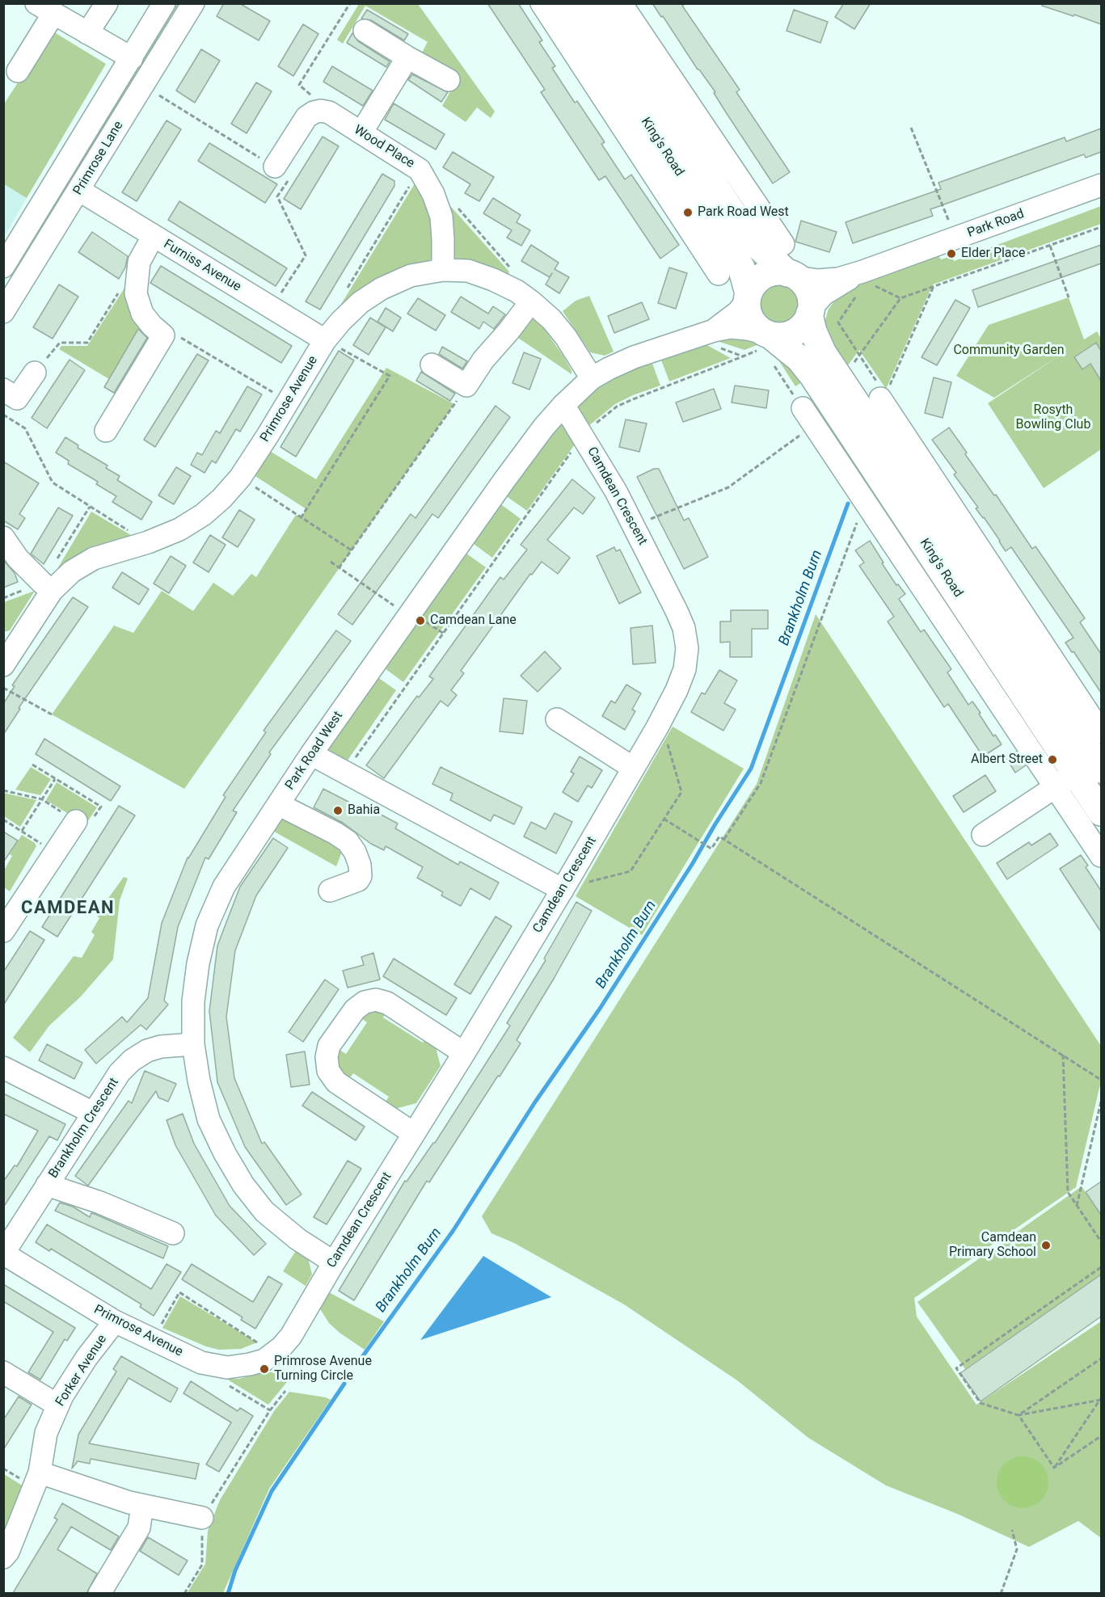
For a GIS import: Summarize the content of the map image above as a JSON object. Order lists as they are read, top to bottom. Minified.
{"streets":{"main road":["King's Road"],"street":["Wood Place","Primrose Lane","Park Road","Furniss Avenue","Primrose Avenue","Camdean Crescent","Park Road West","Brankholm Crescent","Forker Avenue"]},"crossings":[["Wood Place","Primrose Avenue"],["King's Road","Park Road"],["King's Road","Park Road West"],["Primrose Lane","Furniss Avenue"],["Park Road","Park Road West"],["Furniss Avenue","Primrose Avenue"],["Primrose Avenue","Camdean Crescent"],["Primrose Avenue","Park Road West"],["Primrose Avenue","Brankholm Crescent"],["Primrose Avenue","Forker Avenue"],["Camdean Crescent","Park Road West"],["Park Road West","Brankholm Crescent"]],"districts":["CAMDEAN"],"water":["Brankholm Burn"],"parks":["Community Garden","Rosyth Bowling Club"],"places":["Park Road West","Elder Place","Camdean Lane","Albert Street","Bahia","Camdean Primary School","Primrose Avenue Turning Circle"]}
